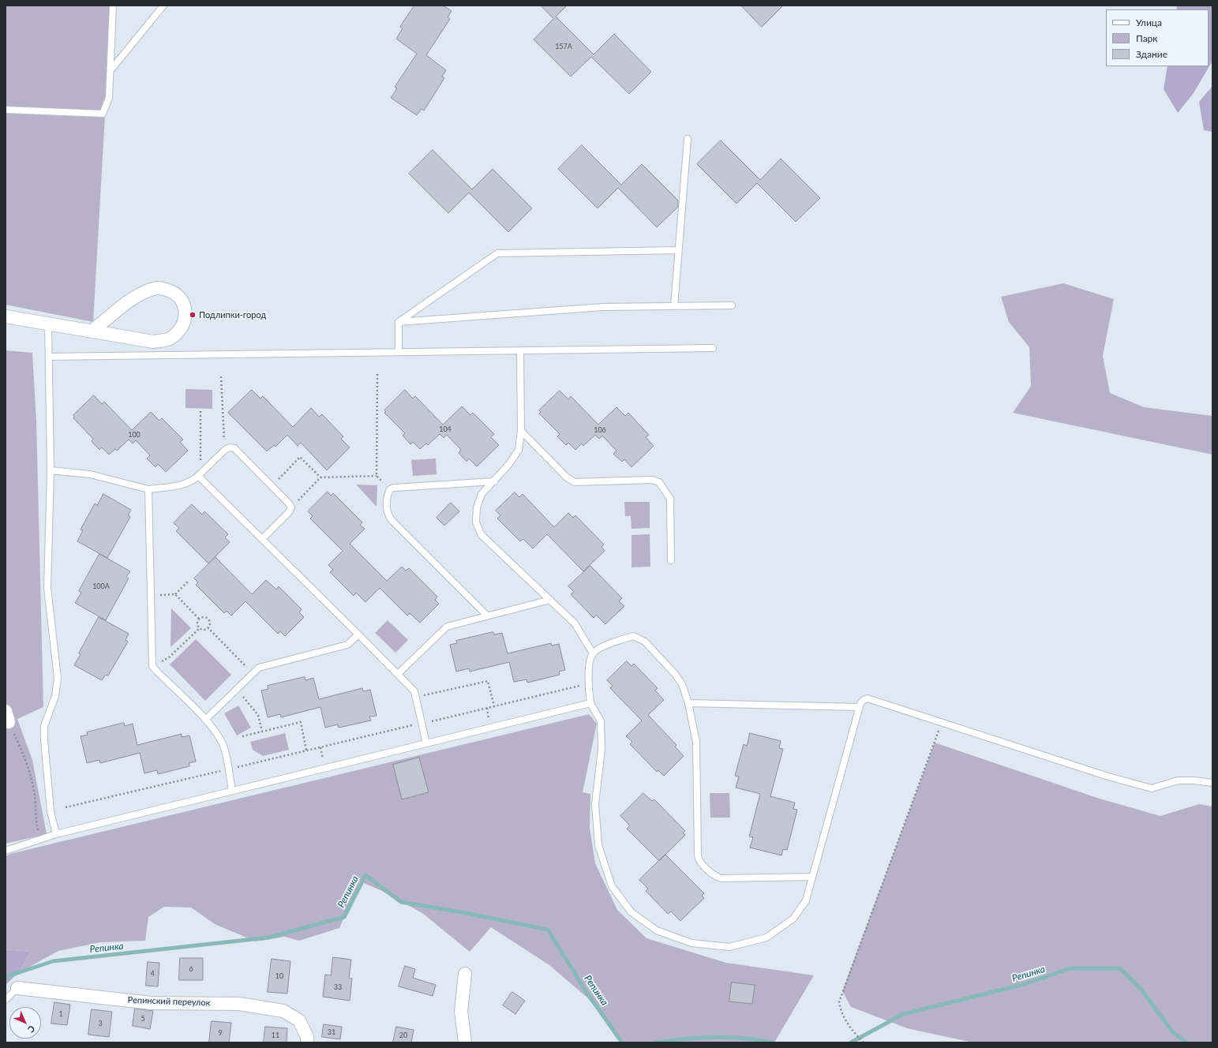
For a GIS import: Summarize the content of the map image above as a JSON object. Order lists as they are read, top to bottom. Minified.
{"streets":{"street":["Репинский переулок"]},"water":["Репинка"],"places":["Подлипки-город"],"house_numbers":["157А","104","106","100","100А","6","4","10","33","1","5","3","31","9","11","20"],"legend":["Улица","Парк","Здание"],"north":"bottom right"}
